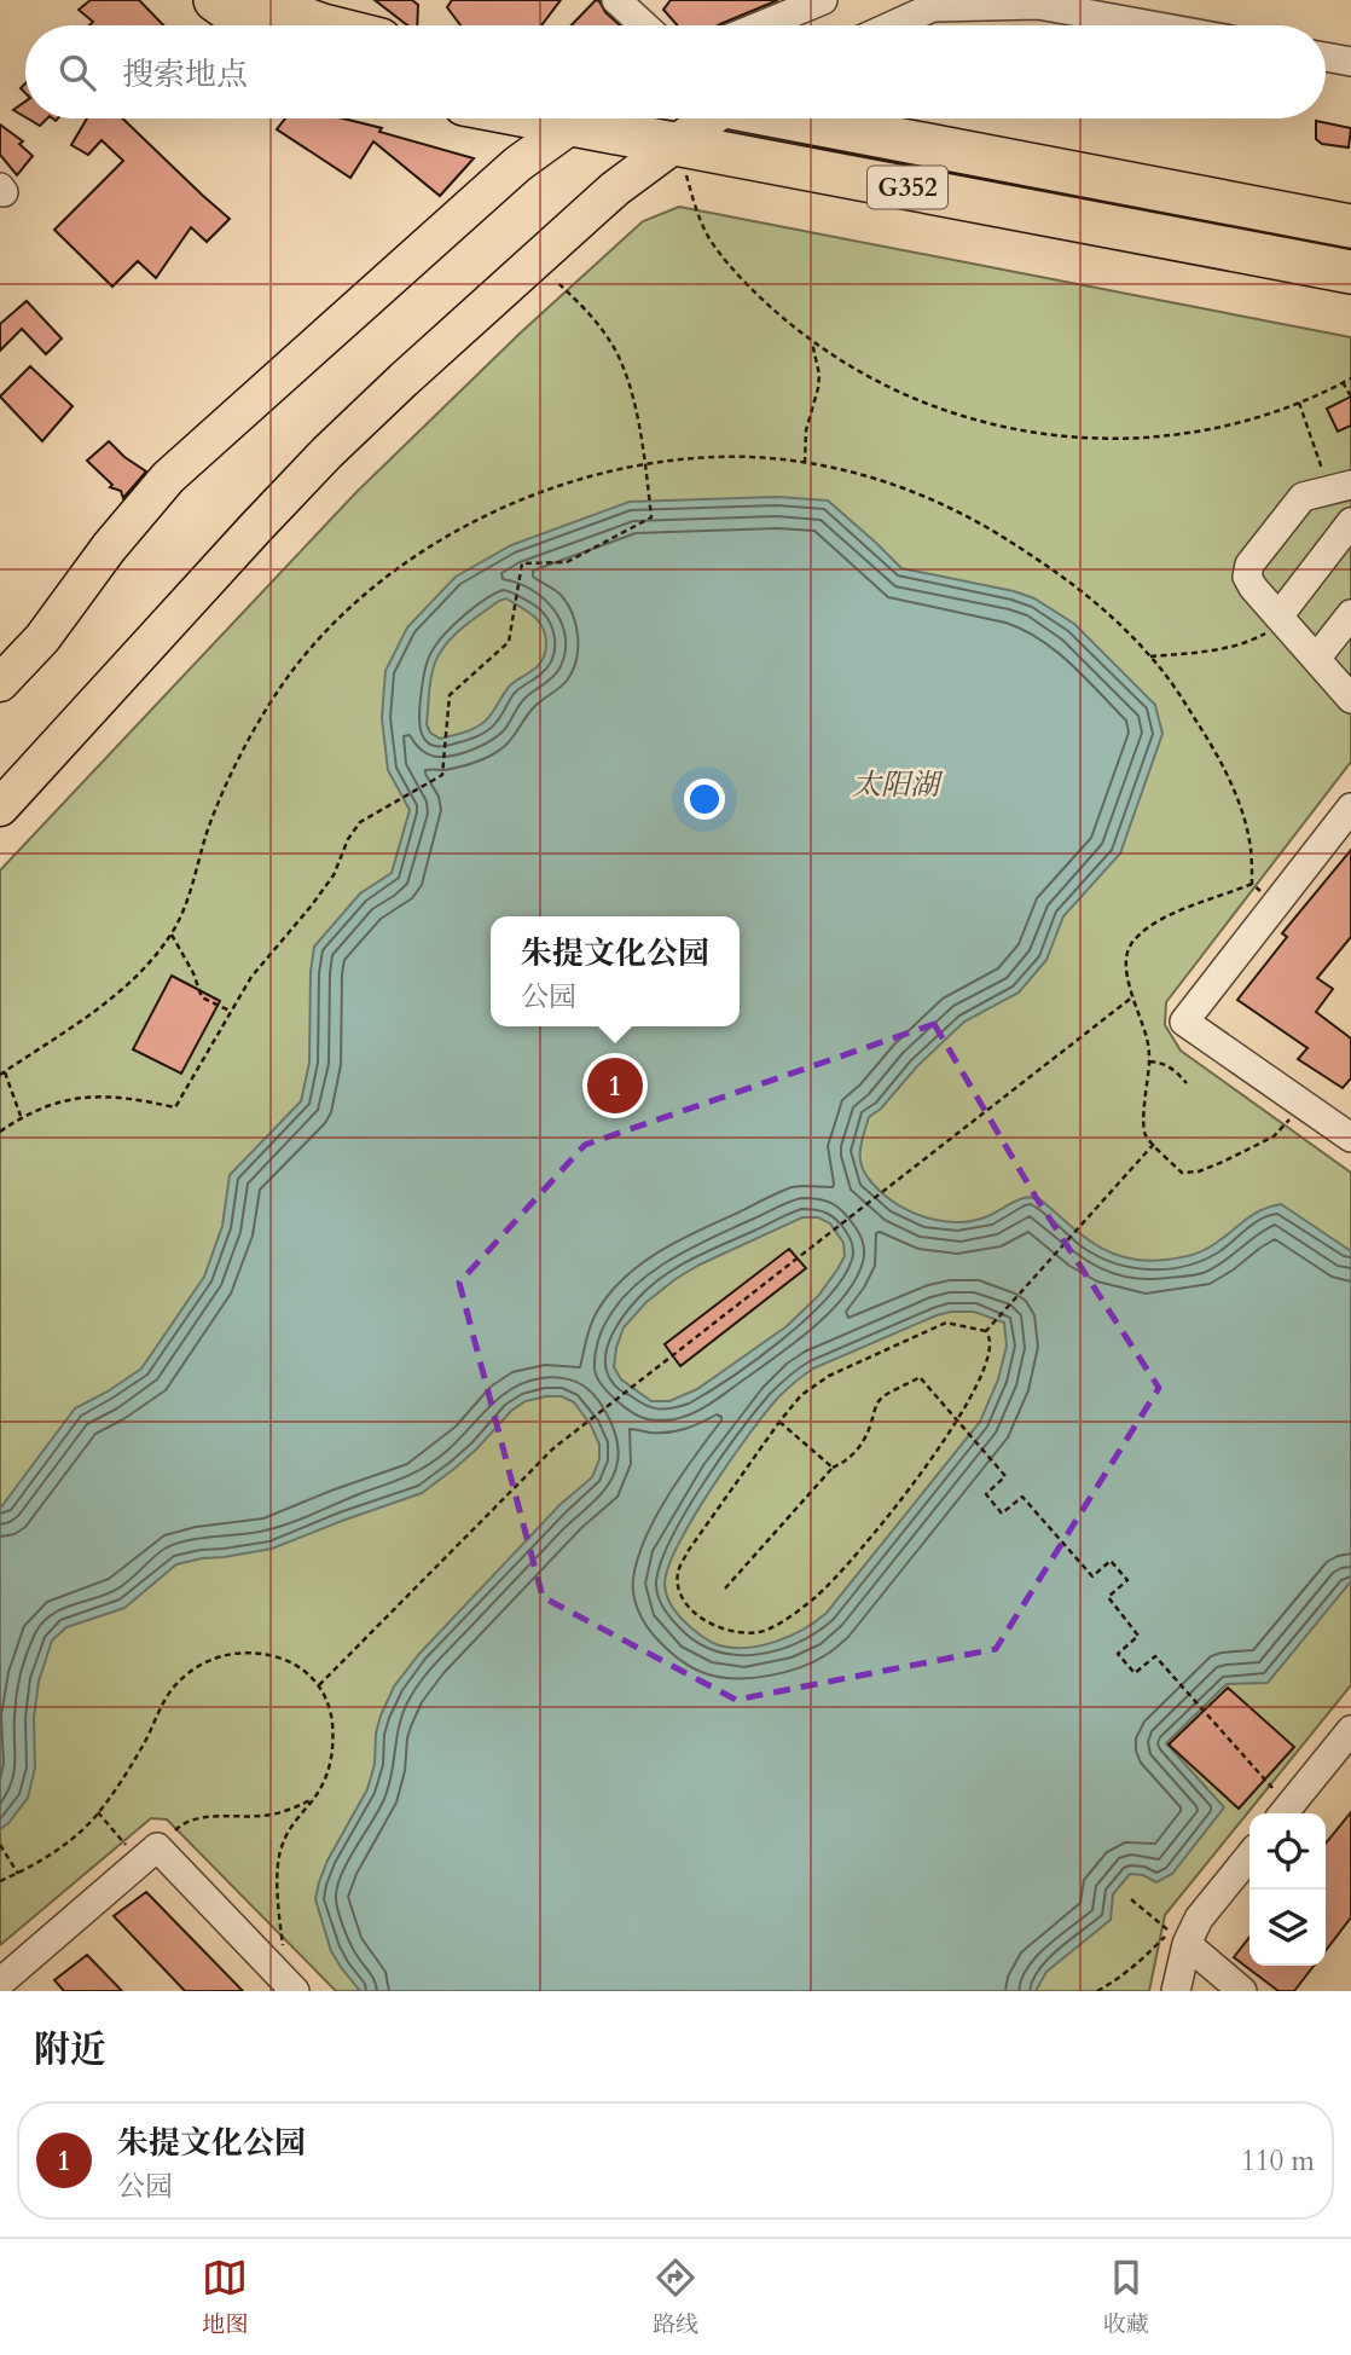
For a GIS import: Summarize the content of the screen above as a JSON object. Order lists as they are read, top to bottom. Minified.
{"streets":{"highway":["G352"]},"water":["太阳湖"],"page":{"search":"搜索地点","popup":["朱提文化公园","公园"],"pins":"1","heading":"附近","list":[{"mark":"1","name":"朱提文化公园","note":"公园","value":"110 m"}],"nav":["地图","路线","收藏"]}}
